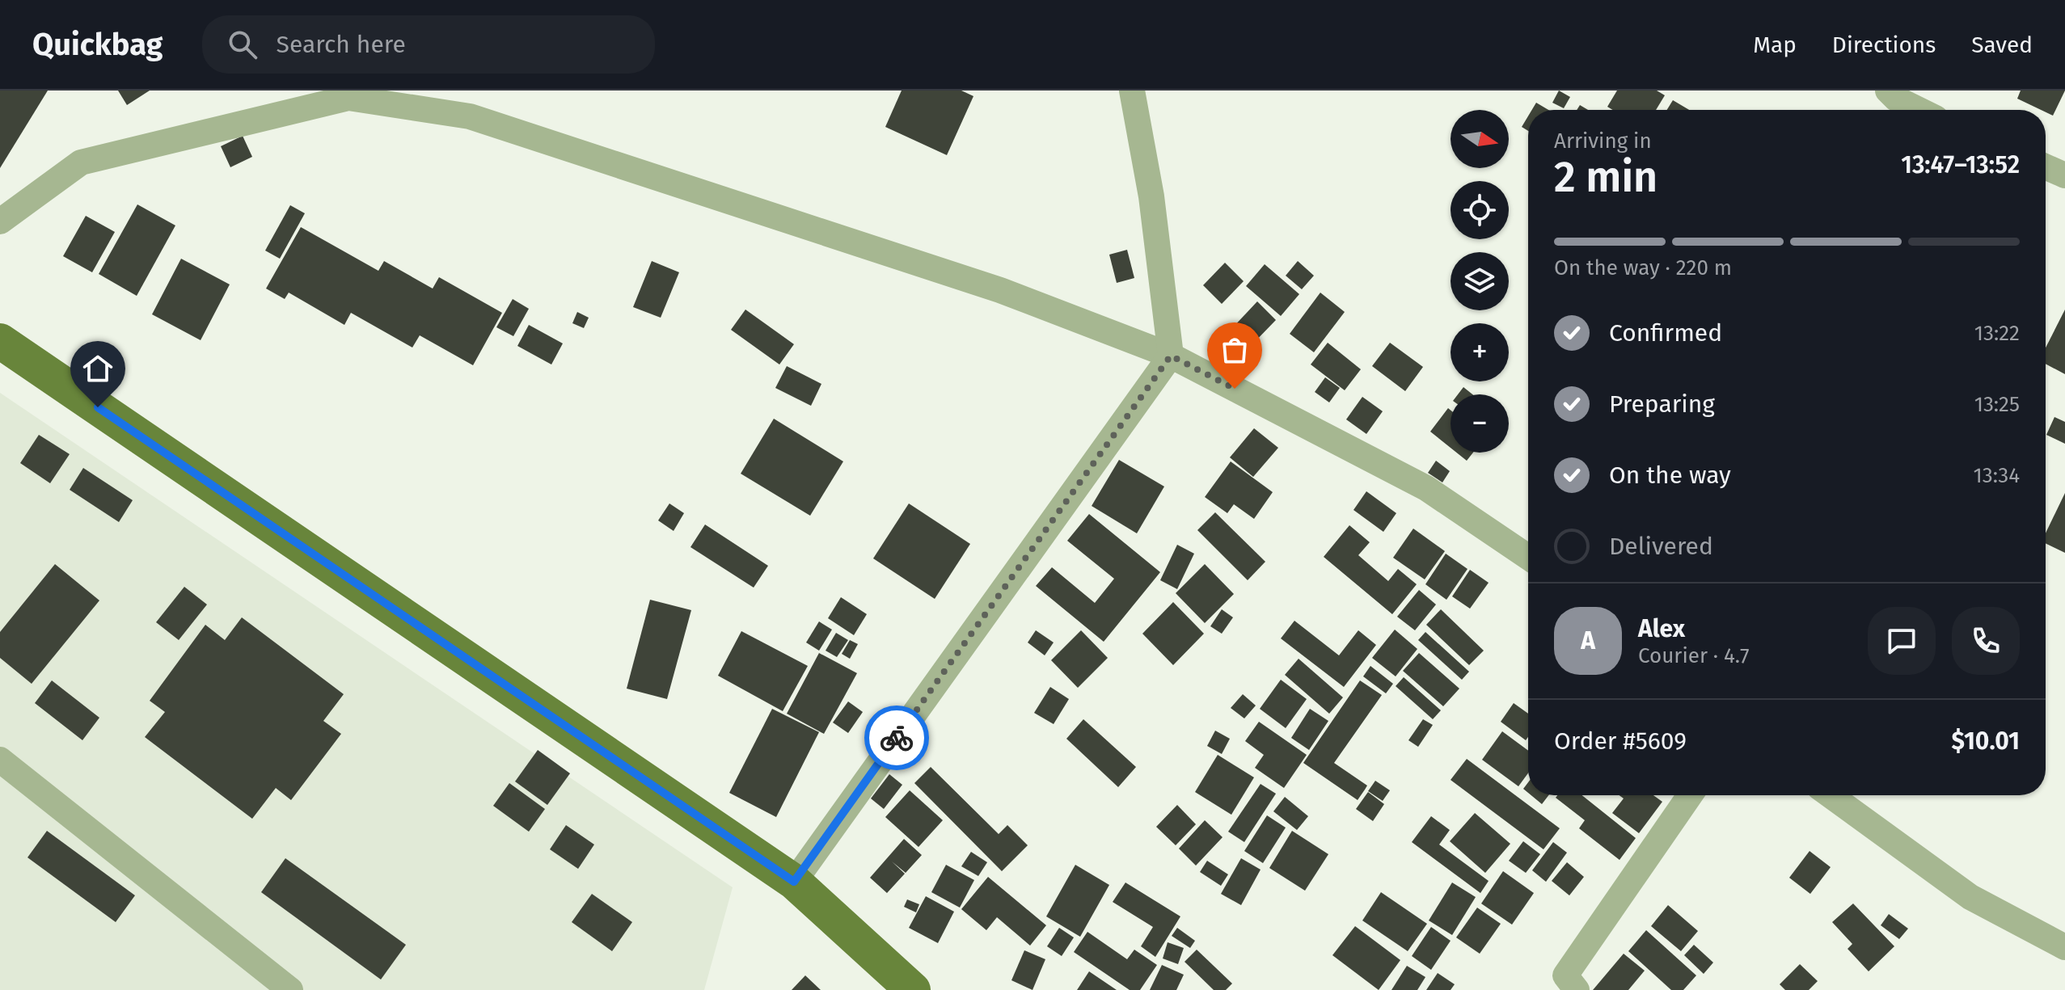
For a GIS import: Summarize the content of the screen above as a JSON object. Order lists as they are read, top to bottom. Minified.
{"north":"right","page":{"header":"Quickbag","search":"Search here","nav":["Map","Directions","Saved"],"map_buttons":["+","−"],"heading":["2 min","Arriving in","13:47–13:52"],"panel":["Alex","Courier · 4.7","Order #5609","$10.01"],"bar":"On the way · 220 m","list":[["Confirmed","13:22"],["Preparing","13:25"],["On the way","13:34"],"Delivered"],"round":"A"}}
